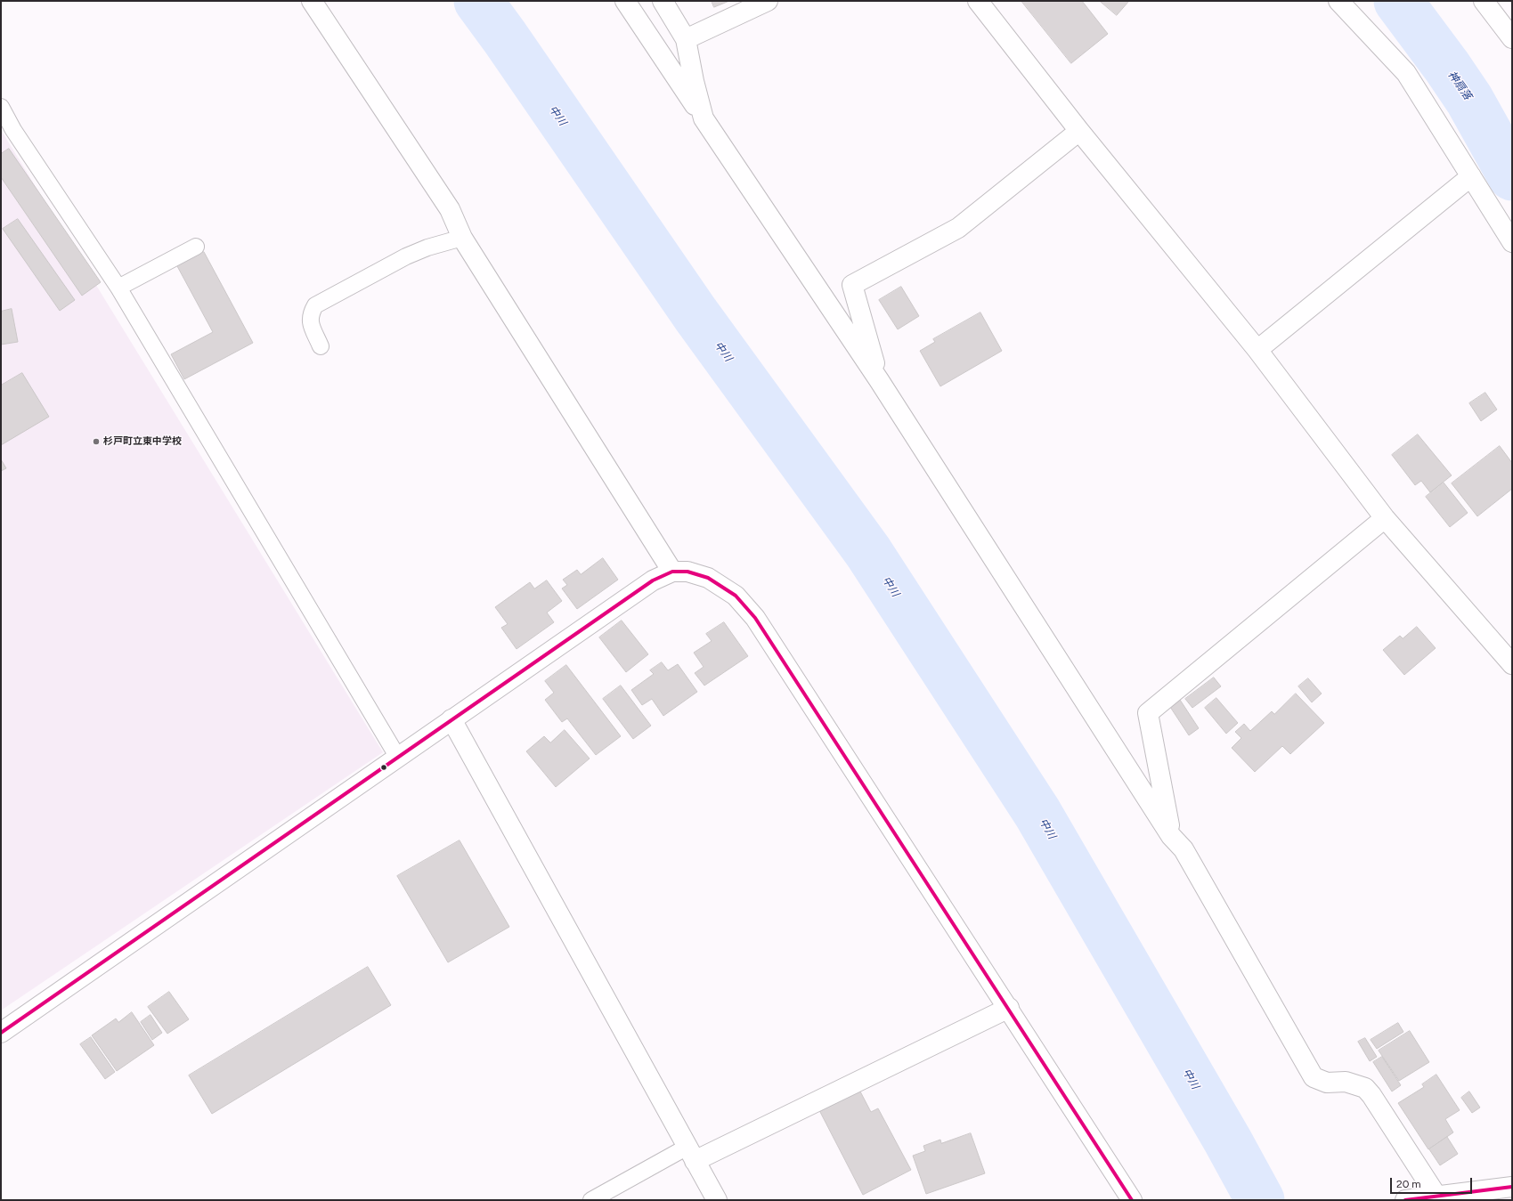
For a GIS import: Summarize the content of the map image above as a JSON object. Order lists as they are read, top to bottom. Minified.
{"water":["神扇落","中川"],"places":["杉戸町立東中学校"],"scale_bar":"20 m"}
